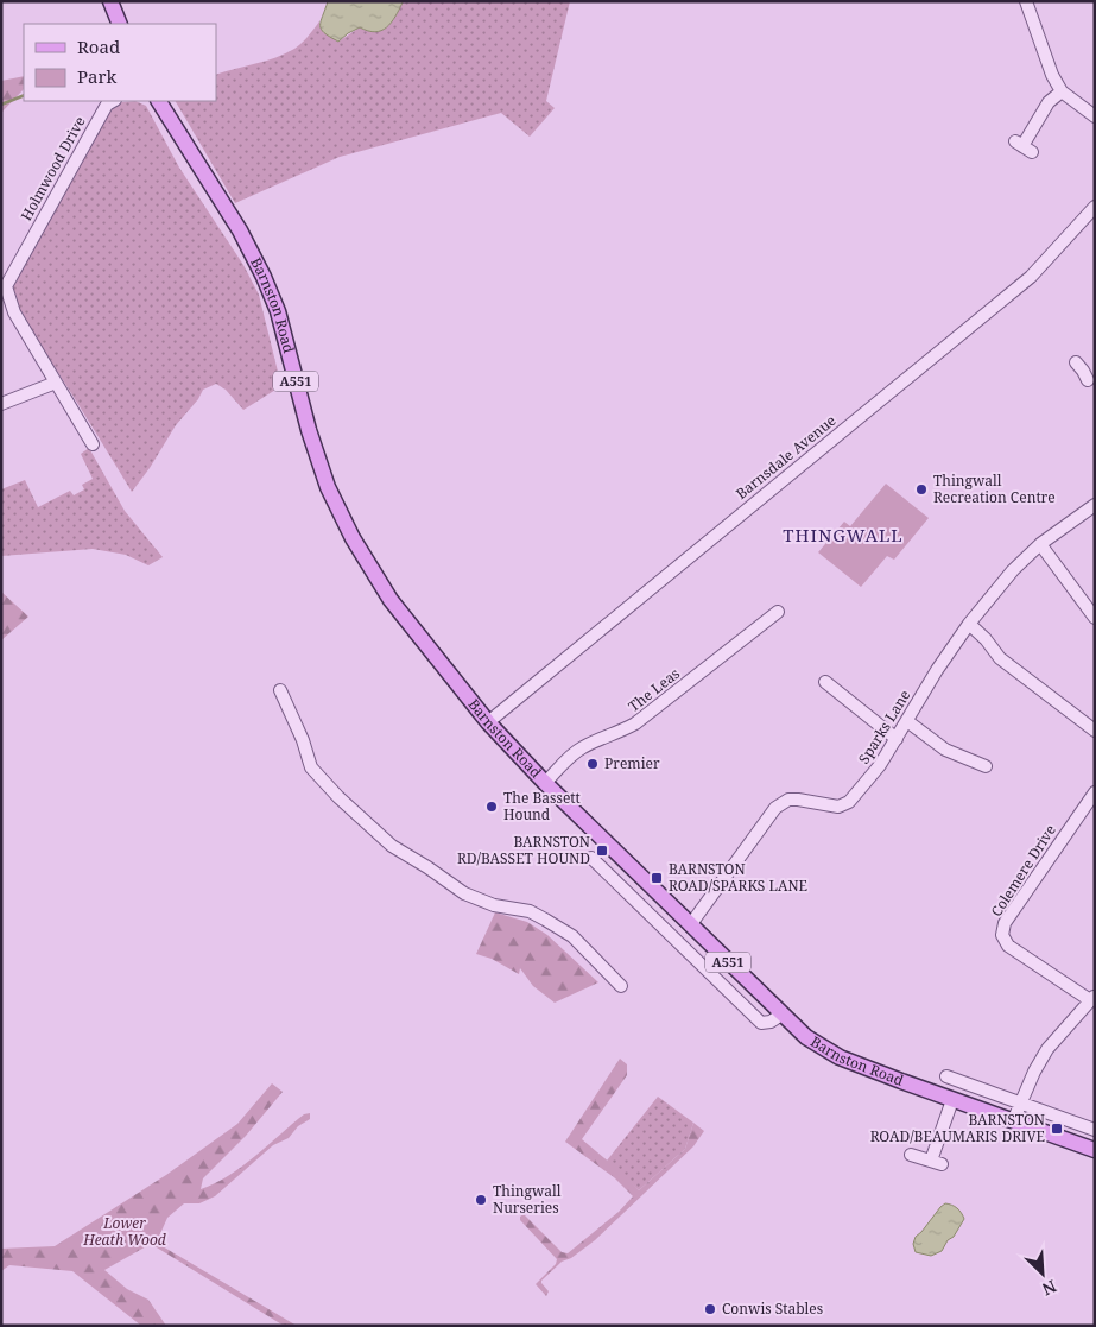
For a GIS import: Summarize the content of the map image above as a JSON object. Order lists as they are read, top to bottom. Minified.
{"streets":{"main road":["Barnston Road","A551"],"street":["Holmwood Drive","Barnsdale Avenue","The Leas","Sparks Lane","Colemere Drive"]},"crossings":[["Barnston Road","Barnsdale Avenue"],["Barnston Road","The Leas"],["Barnston Road","Sparks Lane"]],"districts":["THINGWALL"],"parks":["Lower Heath Wood"],"places":{"other":["Thingwall Recreation Centre","Premier","The Bassett Hound","Thingwall Nurseries","Conwis Stables"],"transit":["BARNSTON RD/BASSET HOUND","BARNSTON ROAD/SPARKS LANE","BARNSTON ROAD/BEAUMARIS DRIVE"]},"legend":["Road","Park"],"north":"bottom right"}
